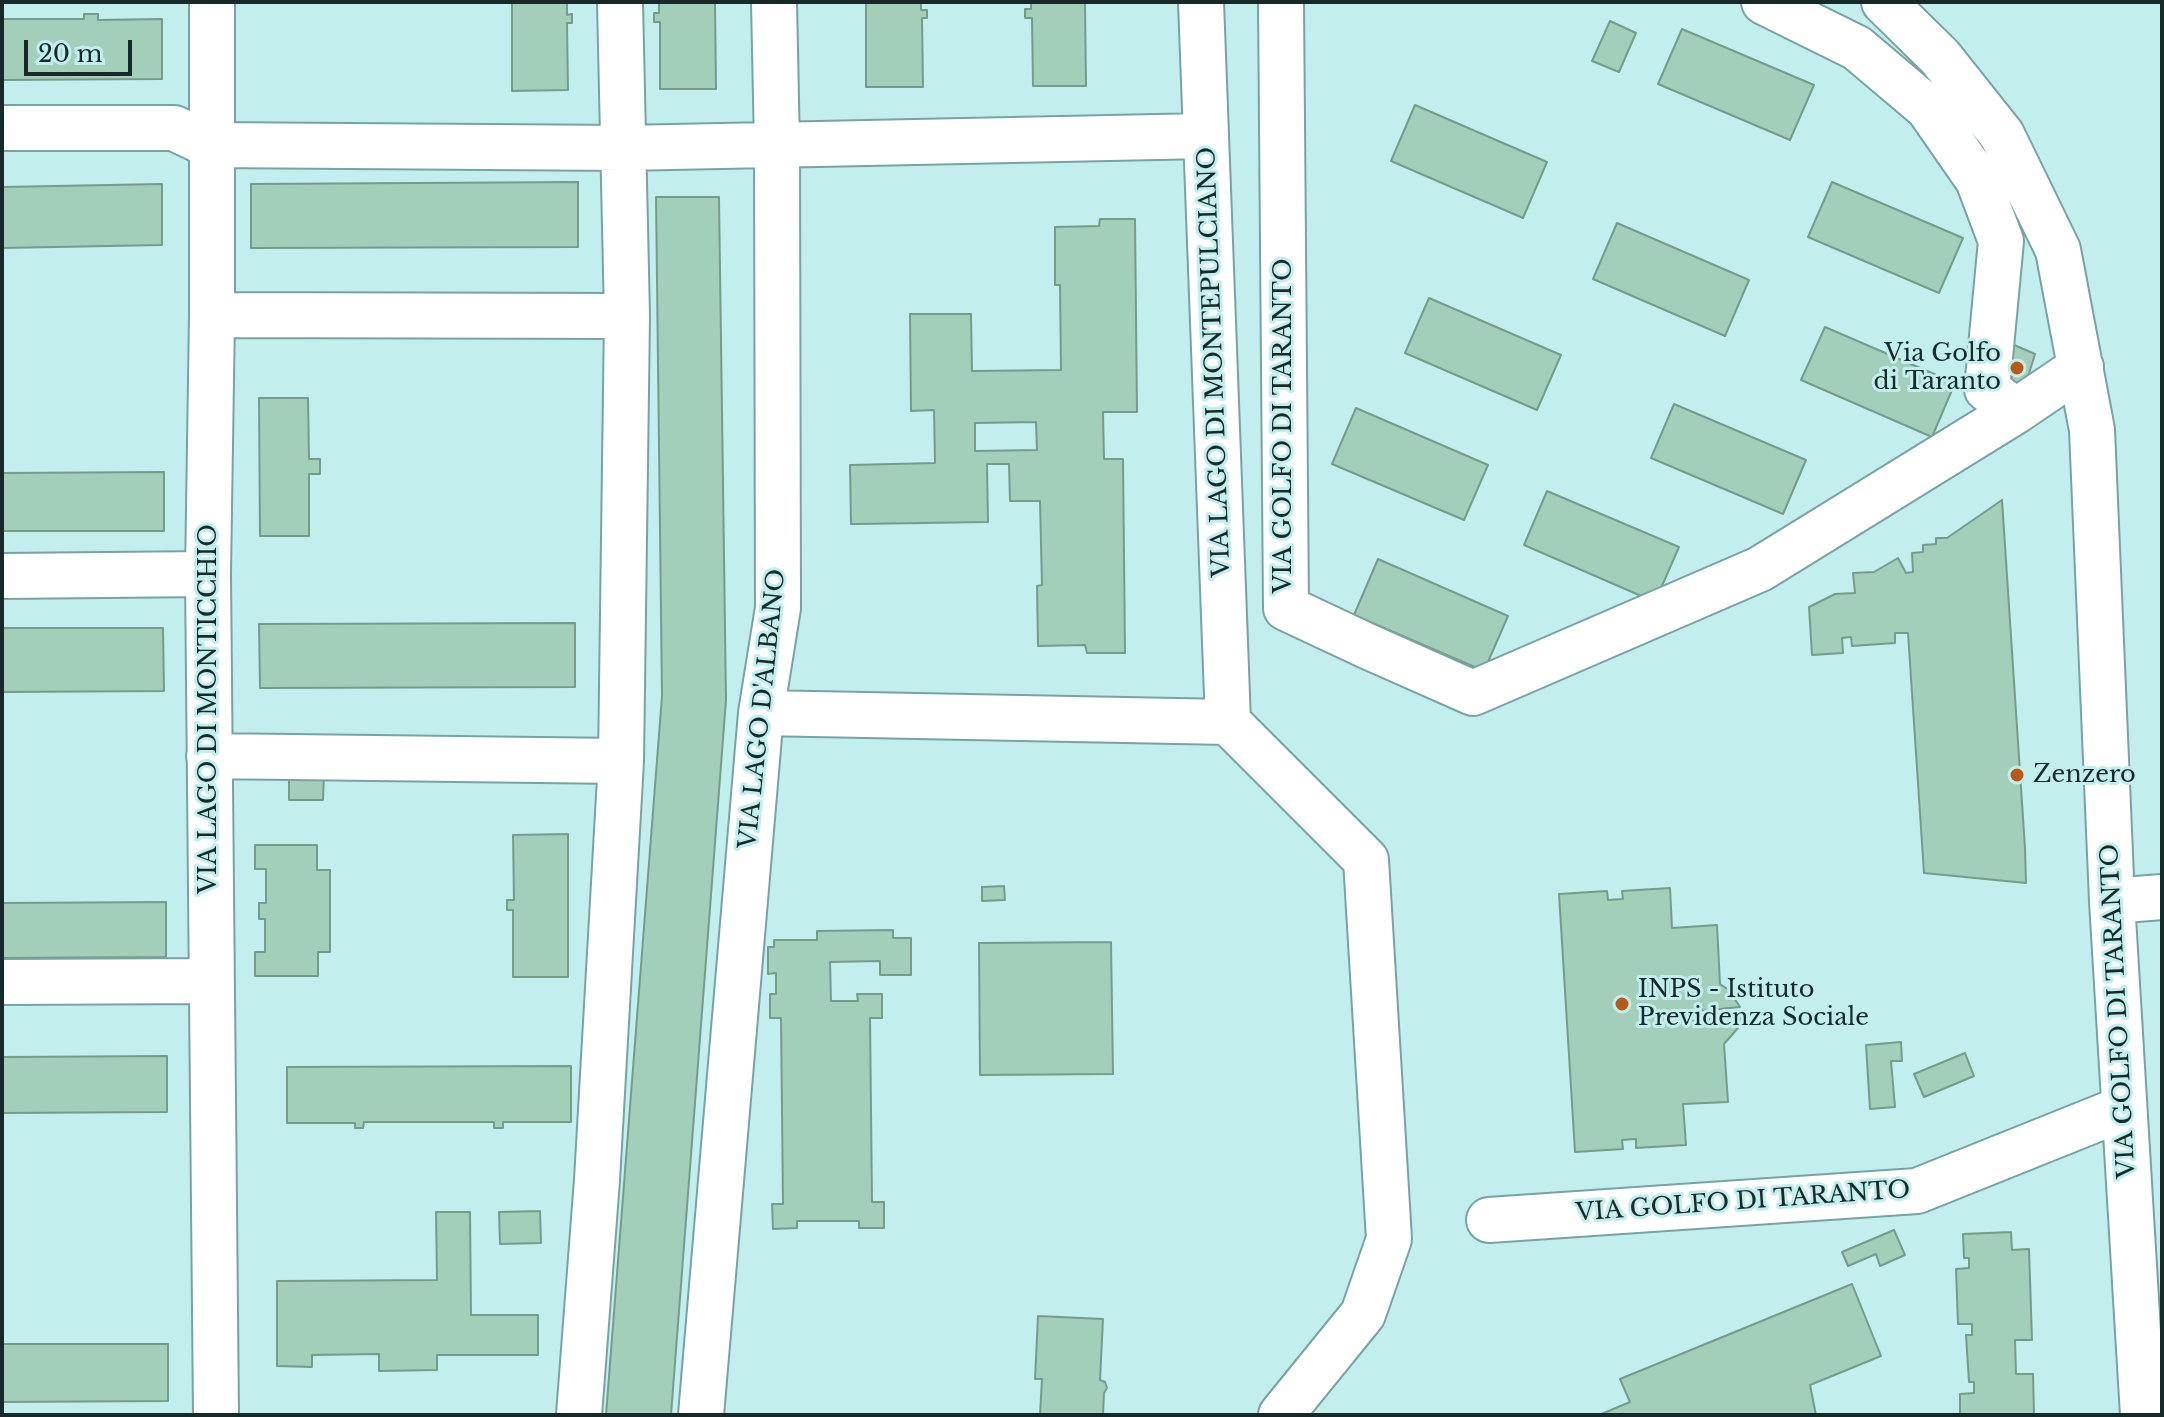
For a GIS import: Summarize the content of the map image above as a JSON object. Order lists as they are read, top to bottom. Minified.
{"streets":{"street":["VIA LAGO DI MONTEPULCIANO","VIA GOLFO DI TARANTO","VIA LAGO DI MONTICCHIO","VIA LAGO D'ALBANO"]},"places":["Via Golfo di Taranto","Zenzero","INPS - Istituto Previdenza Sociale"],"scale_bar":"20 m"}
